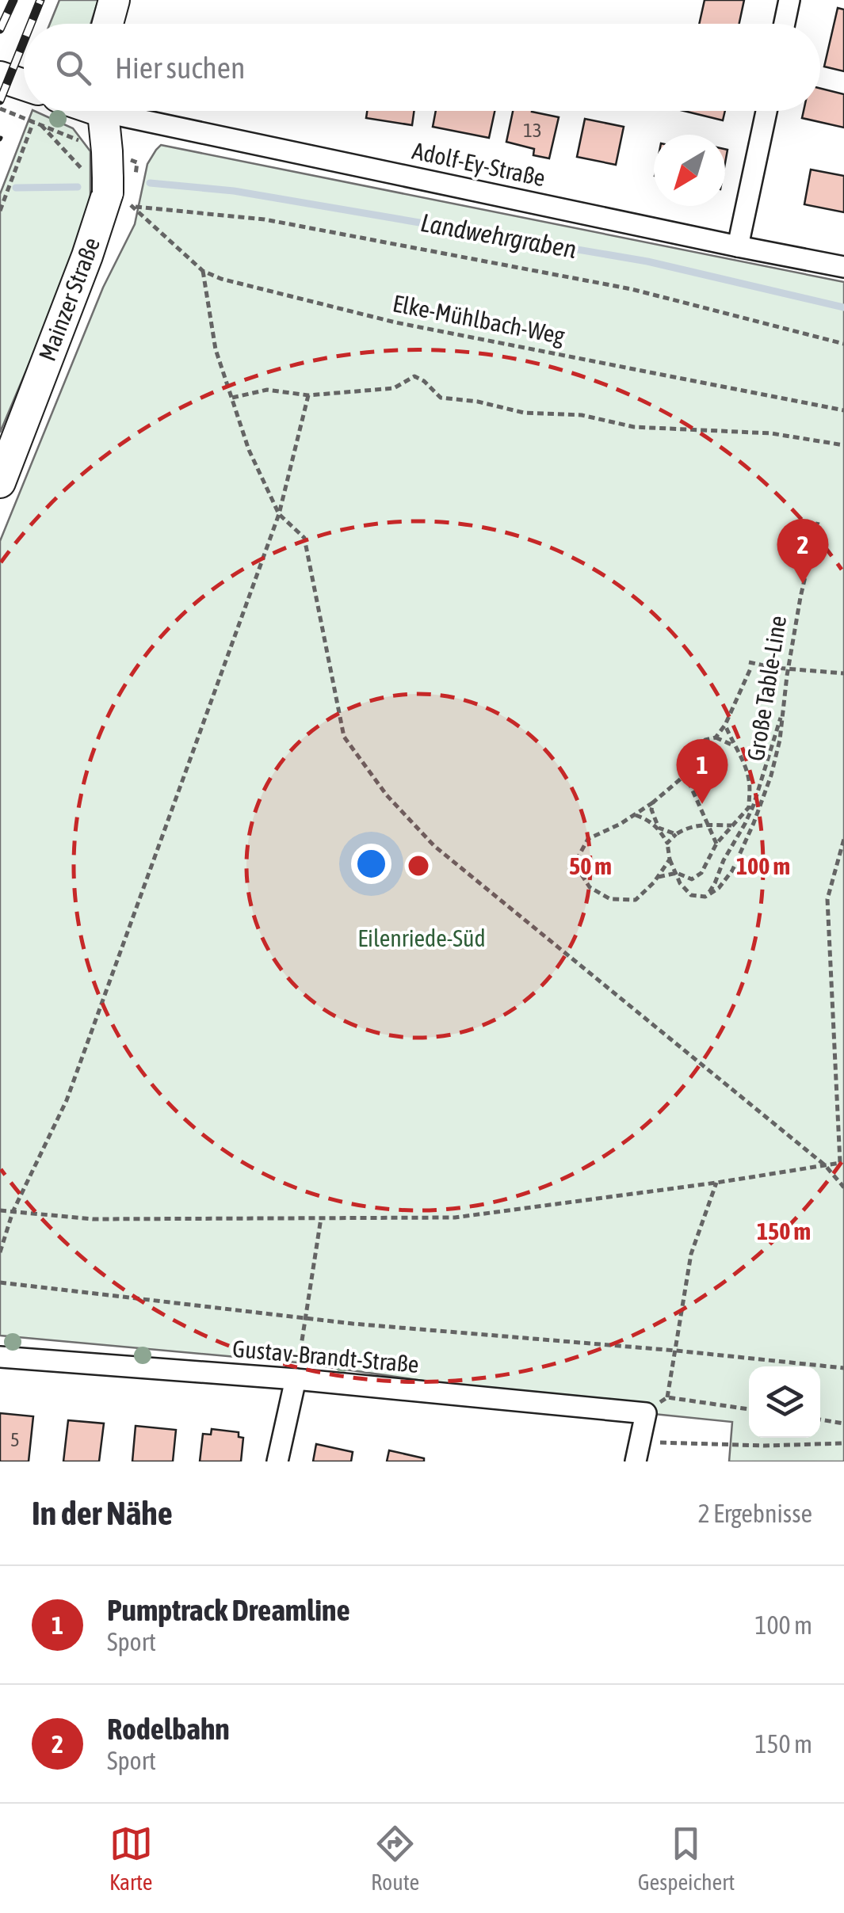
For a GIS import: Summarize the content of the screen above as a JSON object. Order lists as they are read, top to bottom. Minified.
{"streets":{"street":["Adolf-Ey-Straße","Mainzer Straße","Gustav-Brandt-Straße"],"path":["Elke-Mühlbach-Weg","Große Table-Line"]},"crossings":[["Mainzer Straße","Elke-Mühlbach-Weg"]],"water":["Landwehrgraben"],"parks":["Eilenriede-Süd"],"house_numbers":["13","5"],"north":"bottom left","page":{"search":"Hier suchen","pins":["2","1"],"heading":["In der Nähe","2 Ergebnisse"],"list":[{"mark":"1","name":"Pumptrack Dreamline","note":"Sport","value":"100 m"},{"mark":"2","name":"Rodelbahn","note":"Sport","value":"150 m"}],"nav":["Karte","Route","Gespeichert"]},"rings":["50 m","100 m","150 m"]}
